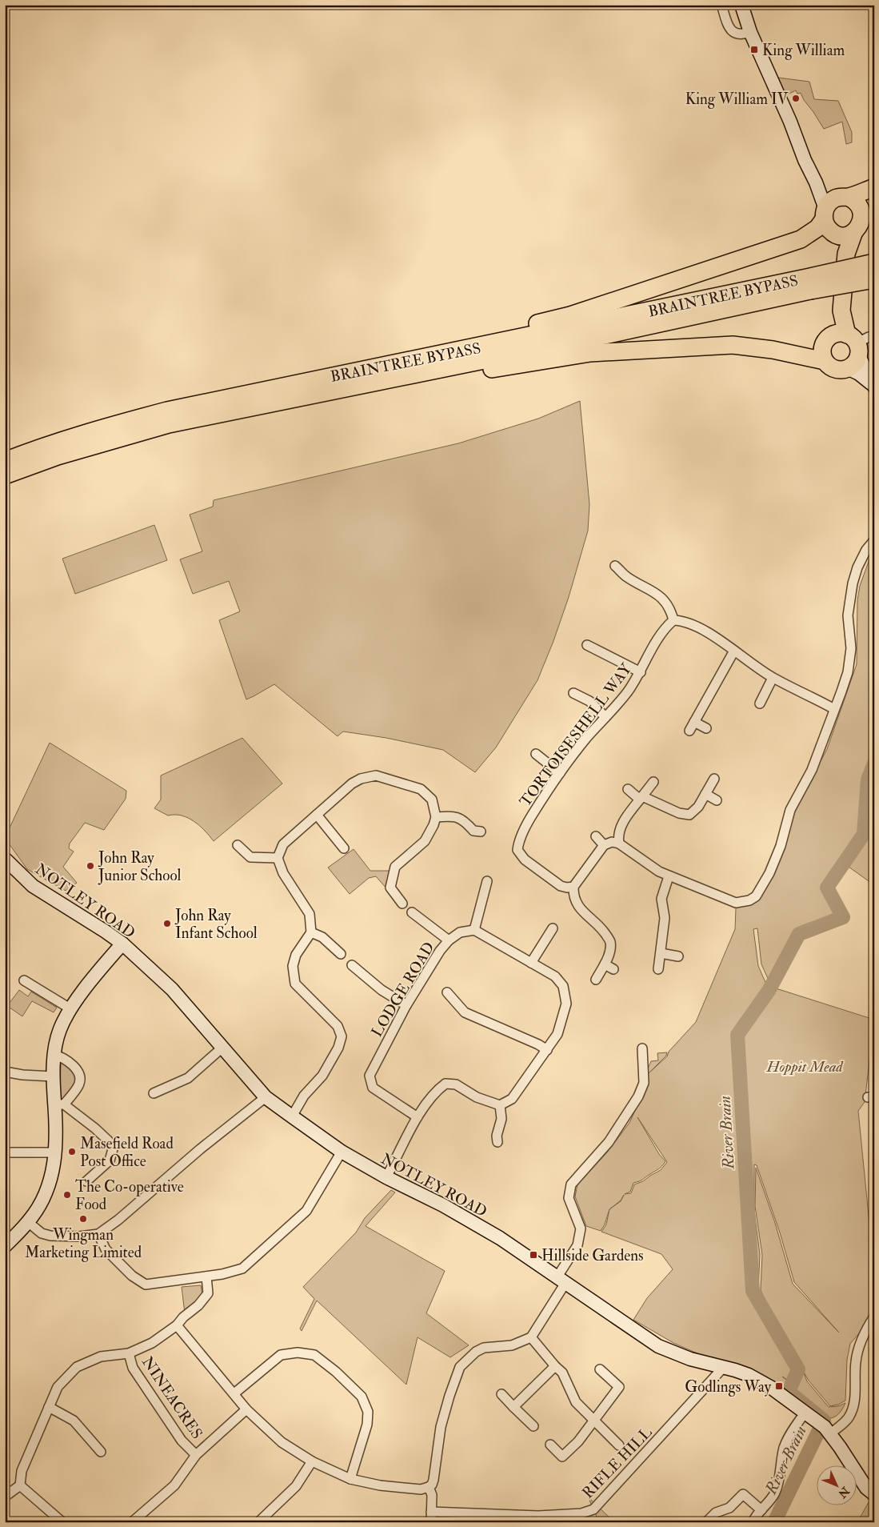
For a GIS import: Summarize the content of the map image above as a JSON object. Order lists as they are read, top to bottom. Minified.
{"streets":{"highway":["BRAINTREE BYPASS"],"street":["TORTOISESHELL WAY","NOTLEY ROAD","LODGE ROAD","NINEACRES","RIFLE HILL"]},"crossings":[["NOTLEY ROAD","RIFLE HILL"]],"water":["River Brain"],"parks":["Hoppit Mead"],"places":{"transit":["King William","Hillside Gardens","Godlings Way"],"other":["King William IV","John Ray Junior School","John Ray Infant School","Masefield Road Post Office","The Co-operative Food","Wingman Marketing Limited"]},"north":"bottom right"}
